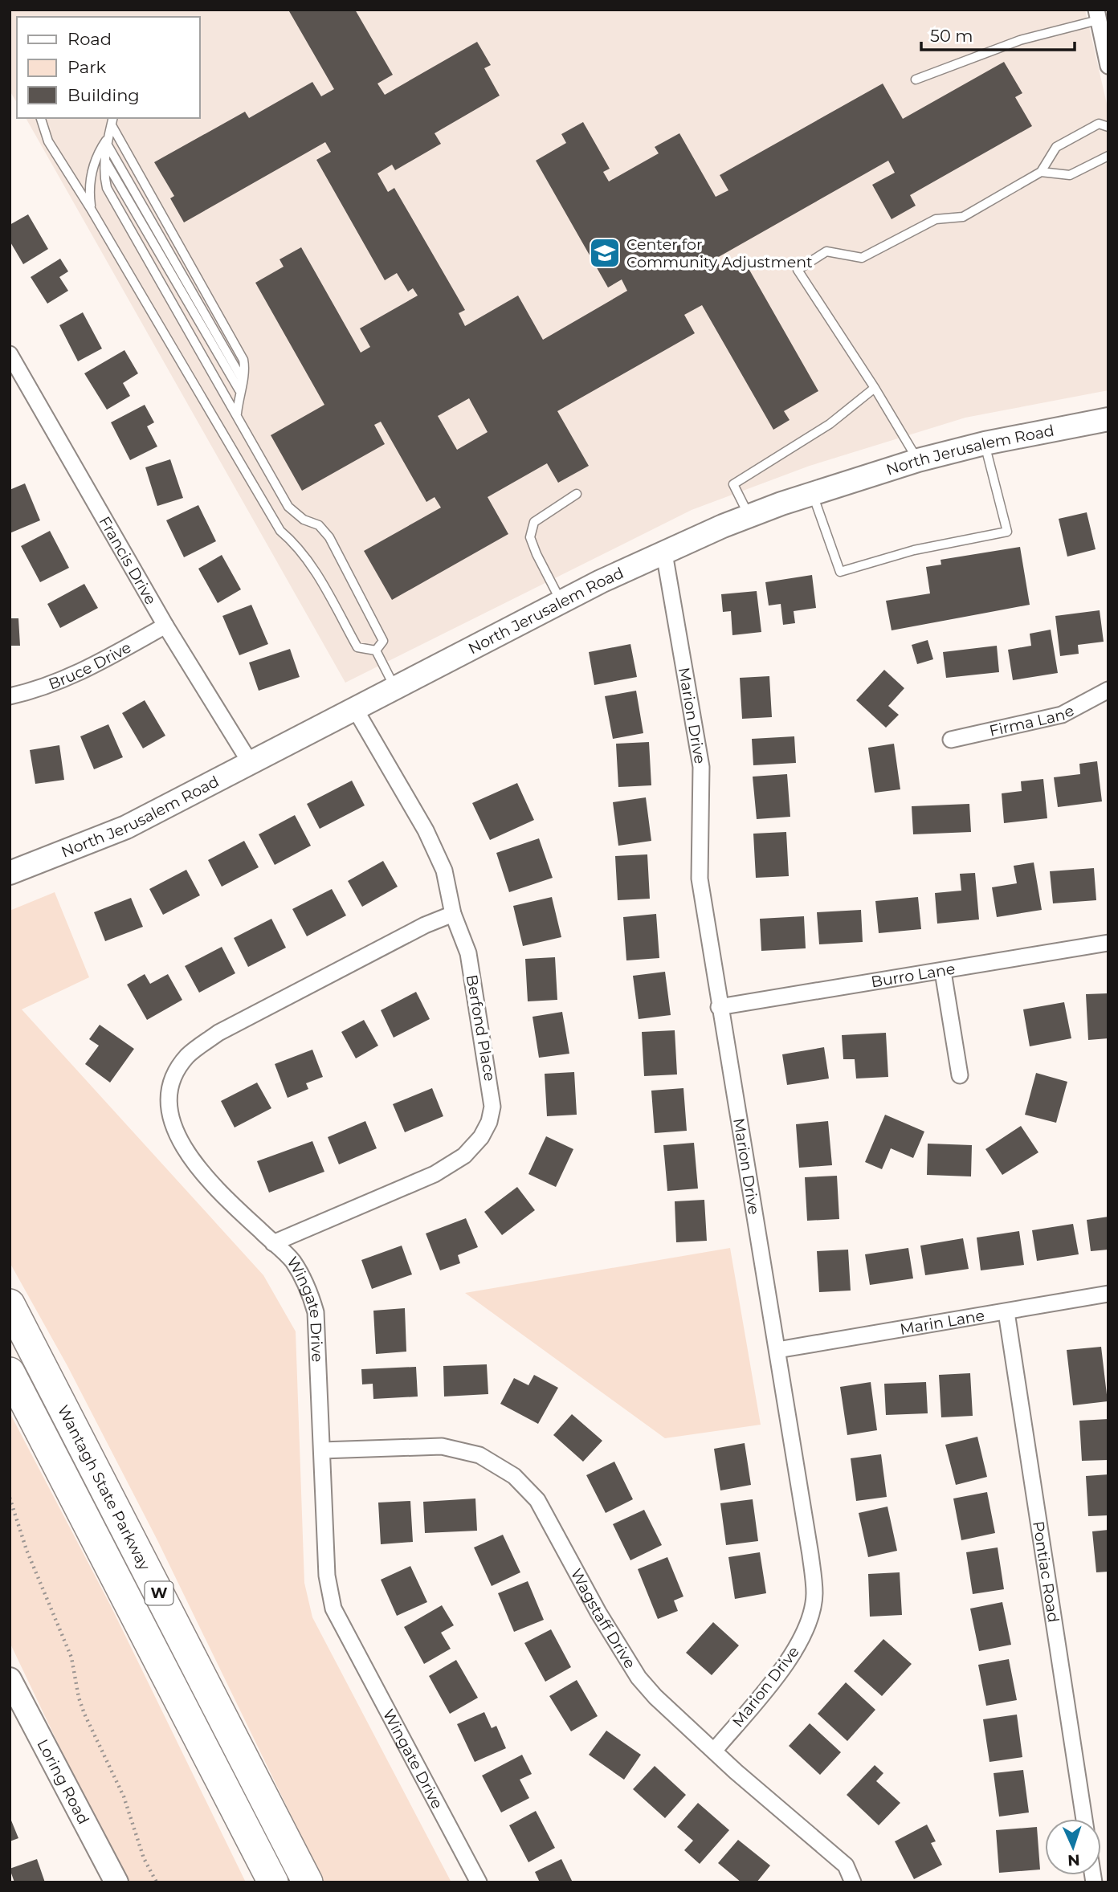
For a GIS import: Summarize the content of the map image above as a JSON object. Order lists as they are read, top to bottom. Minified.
{"streets":{"highway":["Wantagh State Parkway","W"],"main road":["North Jerusalem Road","Loring Road"],"street":["Francis Drive","Bruce Drive","Marion Drive","Firma Lane","Burro Lane","Berfond Place","Wingate Drive","Marin Lane","Pontiac Road","Wagstaff Drive"]},"crossings":[["North Jerusalem Road","Francis Drive"],["North Jerusalem Road","Marion Drive"],["North Jerusalem Road","Berfond Place"],["Francis Drive","Bruce Drive"],["Marion Drive","Burro Lane"],["Marion Drive","Marin Lane"],["Marion Drive","Wagstaff Drive"],["Berfond Place","Wingate Drive"],["Wingate Drive","Wagstaff Drive"],["Marin Lane","Pontiac Road"]],"places":{"school or university":["Center for Community Adjustment"]},"legend":["Road","Park","Building"],"scale_bar":"50 m","north":"bottom"}
